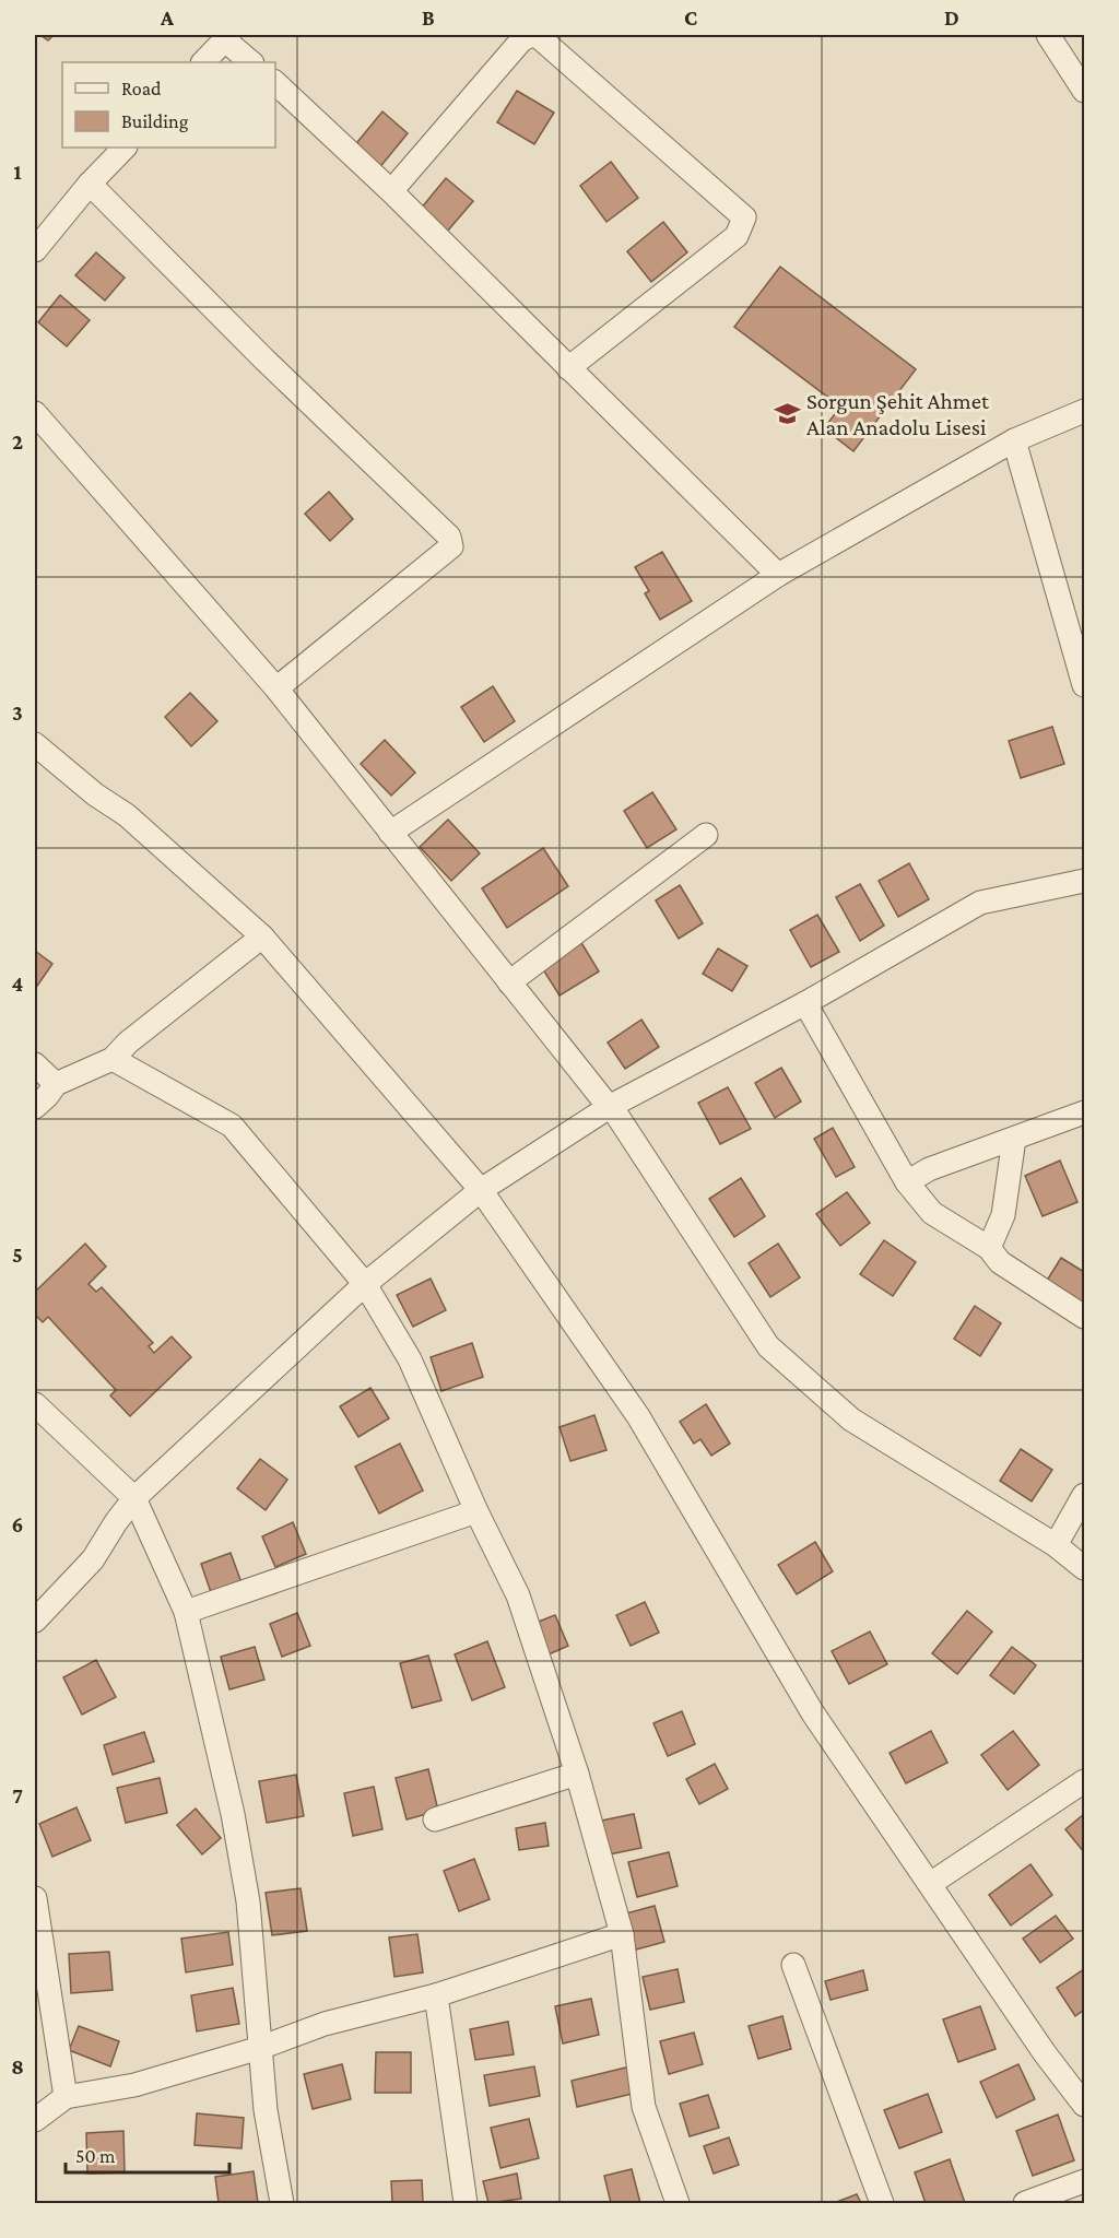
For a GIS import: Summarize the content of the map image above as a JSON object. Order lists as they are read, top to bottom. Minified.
{"places":{"school or university":["Sorgun Şehit Ahmet Alan Anadolu Lisesi"]},"legend":["Road","Building"],"scale_bar":"50 m","grid":{"columns":["A","B","C","D"],"rows":["1","2","3","4","5","6","7","8"]}}
